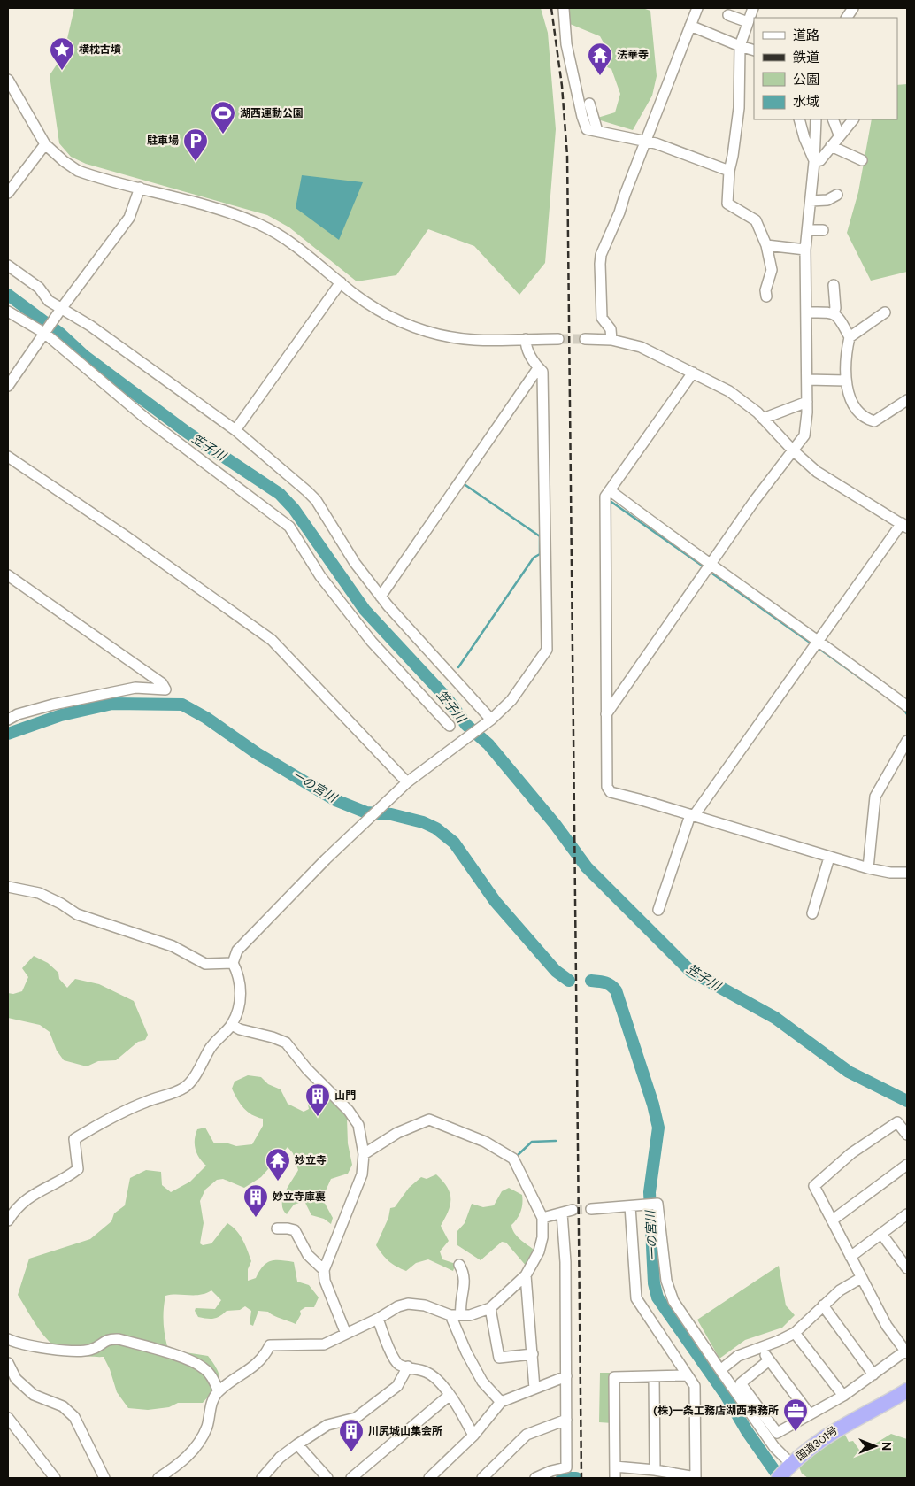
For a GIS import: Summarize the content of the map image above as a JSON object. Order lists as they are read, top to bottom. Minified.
{"streets":{"highway":["国道301号"]},"water":["笠子川","一の宮川"],"places":{"place":["横枕古墳"],"temple":["法華寺","妙立寺"],"sports":["湖西運動公園"],"parking":["駐車場"],"building":["山門","妙立寺庫裏","川尻城山集会所"],"office":["(株)一条工務店湖西事務所"]},"legend":["道路","鉄道","公園","水域"],"north":"right"}
